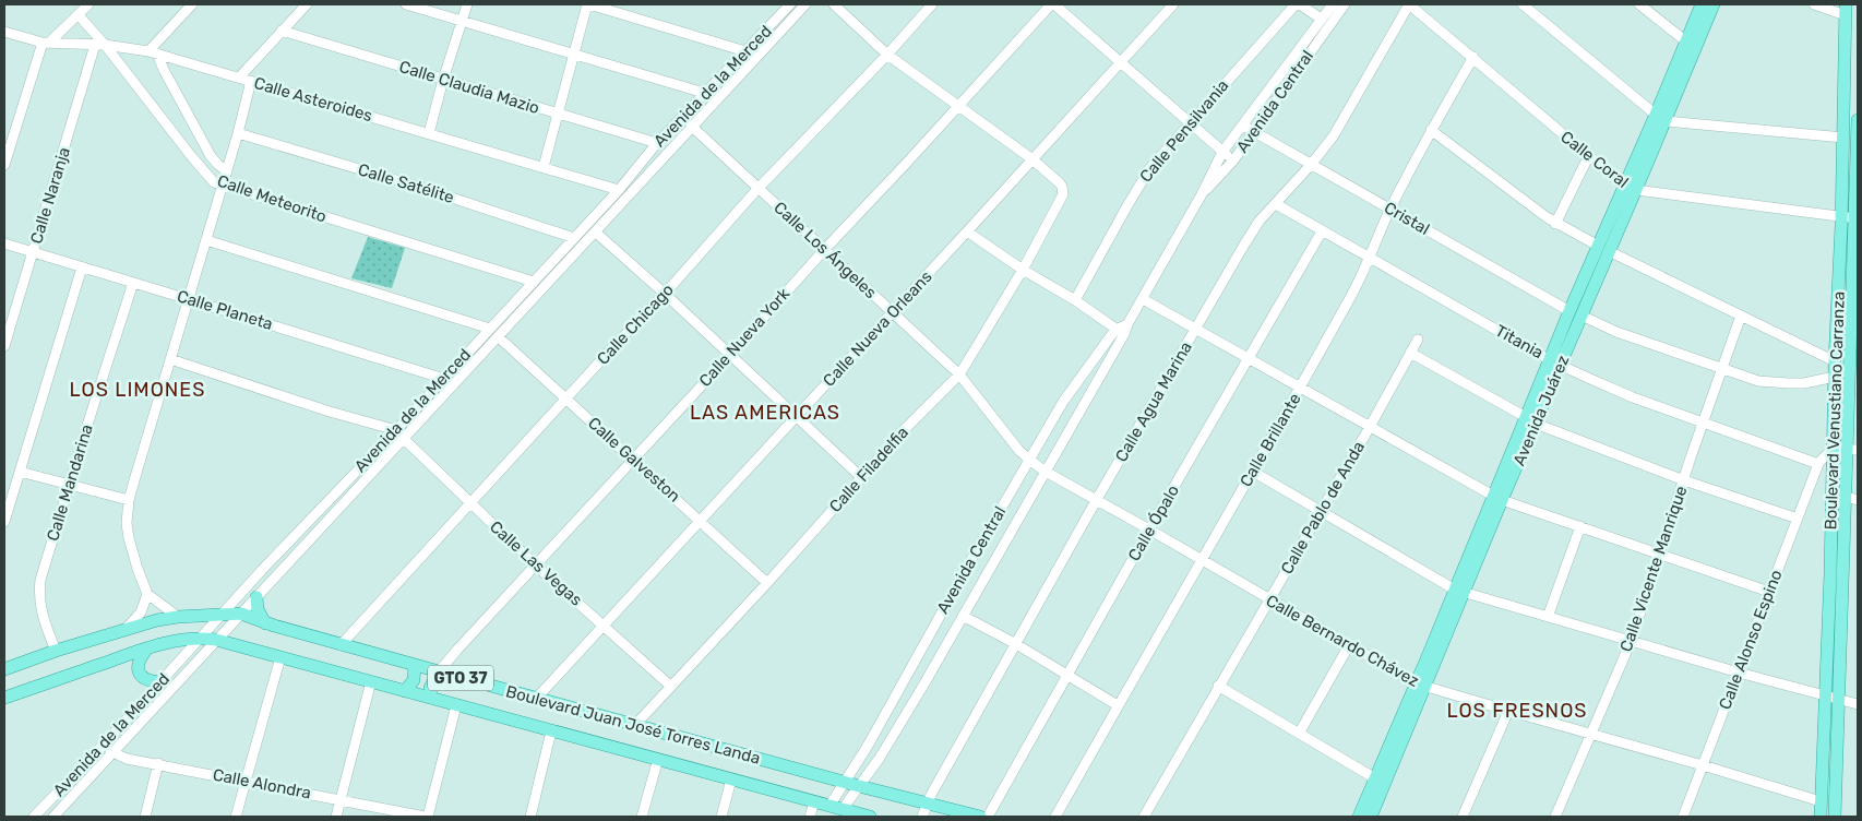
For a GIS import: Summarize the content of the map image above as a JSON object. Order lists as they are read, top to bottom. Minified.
{"streets":{"main road":["Avenida Juárez","Boulevard Venustiano Carranza","GTO 37","Boulevard Juan José Torres Landa"],"street":["Avenida de la Merced","Calle Claudia Mazio","Calle Asteroides","Avenida Central","Calle Pensilvania","Calle Coral","Calle Satélite","Calle Naranja","Calle Meteorito","Cristal","Calle Los Ángeles","Calle Planeta","Calle Chicago","Calle Nueva Orleans","Calle Nueva York","Titania","Calle Agua Marina","Calle Brillante","Calle Galveston","Calle Filadelfia","Calle Mandarina","Calle Pablo de Anda","Calle Ópalo","Calle Las Vegas","Calle Vicente Manrique","Calle Alonso Espino","Calle Bernardo Chávez","Calle Alondra"]},"crossings":[["Avenida de la Merced","Calle Claudia Mazio"],["Avenida de la Merced","Calle Asteroides"],["Avenida de la Merced","Calle Satélite"],["Avenida de la Merced","Calle Meteorito"],["Avenida de la Merced","Calle Los Ángeles"],["Avenida de la Merced","Calle Planeta"],["Avenida de la Merced","Calle Galveston"],["Avenida de la Merced","Calle Las Vegas"],["Avenida de la Merced","Boulevard Juan José Torres Landa"],["Avenida de la Merced","Calle Alondra"],["Calle Asteroides","Calle Naranja"],["Calle Asteroides","Calle Meteorito"],["Avenida Central","Cristal"],["Avenida Central","Calle Los Ángeles"],["Avenida Central","Calle Bernardo Chávez"],["Avenida Central","Boulevard Juan José Torres Landa"],["Calle Coral","Calle Agua Marina"],["Calle Coral","Avenida Juárez"],["Calle Coral","Boulevard Venustiano Carranza"],["Calle Coral","Calle Brillante"],["Calle Naranja","Calle Meteorito"],["Calle Naranja","Calle Planeta"],["Cristal","Calle Agua Marina"],["Cristal","Avenida Juárez"],["Cristal","Boulevard Venustiano Carranza"],["Cristal","Calle Brillante"],["Cristal","Calle Vicente Manrique"],["Calle Los Ángeles","Calle Chicago"],["Calle Los Ángeles","Calle Nueva Orleans"],["Calle Los Ángeles","Calle Nueva York"],["Calle Los Ángeles","Calle Filadelfia"],["Calle Los Ángeles","Calle Bernardo Chávez"],["Calle Planeta","Calle Mandarina"],["Calle Chicago","Calle Galveston"],["Calle Chicago","Calle Las Vegas"],["Calle Chicago","Boulevard Juan José Torres Landa"],["Calle Nueva Orleans","Calle Galveston"],["Calle Nueva Orleans","Calle Filadelfia"],["Calle Nueva Orleans","Calle Las Vegas"],["Calle Nueva Orleans","Boulevard Juan José Torres Landa"],["Calle Nueva York","Calle Galveston"],["Calle Nueva York","Calle Las Vegas"],["Calle Nueva York","Boulevard Juan José Torres Landa"],["Titania","Calle Agua Marina"],["Titania","Avenida Juárez"],["Titania","Calle Brillante"],["Titania","Calle Ópalo"],["Titania","Calle Vicente Manrique"],["Titania","Calle Alonso Espino"],["Calle Agua Marina","Calle Bernardo Chávez"],["Calle Agua Marina","Boulevard Juan José Torres Landa"],["Avenida Juárez","Calle Bernardo Chávez"],["Boulevard Venustiano Carranza","Calle Bernardo Chávez"],["Calle Brillante","Calle Bernardo Chávez"],["Calle Galveston","Calle Filadelfia"],["Calle Filadelfia","Calle Las Vegas"],["Calle Filadelfia","Boulevard Juan José Torres Landa"],["Calle Mandarina","Boulevard Juan José Torres Landa"],["Calle Pablo de Anda","Calle Bernardo Chávez"],["Calle Ópalo","Calle Bernardo Chávez"],["Calle Vicente Manrique","Calle Bernardo Chávez"],["Calle Alonso Espino","Calle Bernardo Chávez"]],"districts":["LOS LIMONES","LAS AMERICAS","LOS FRESNOS"]}
